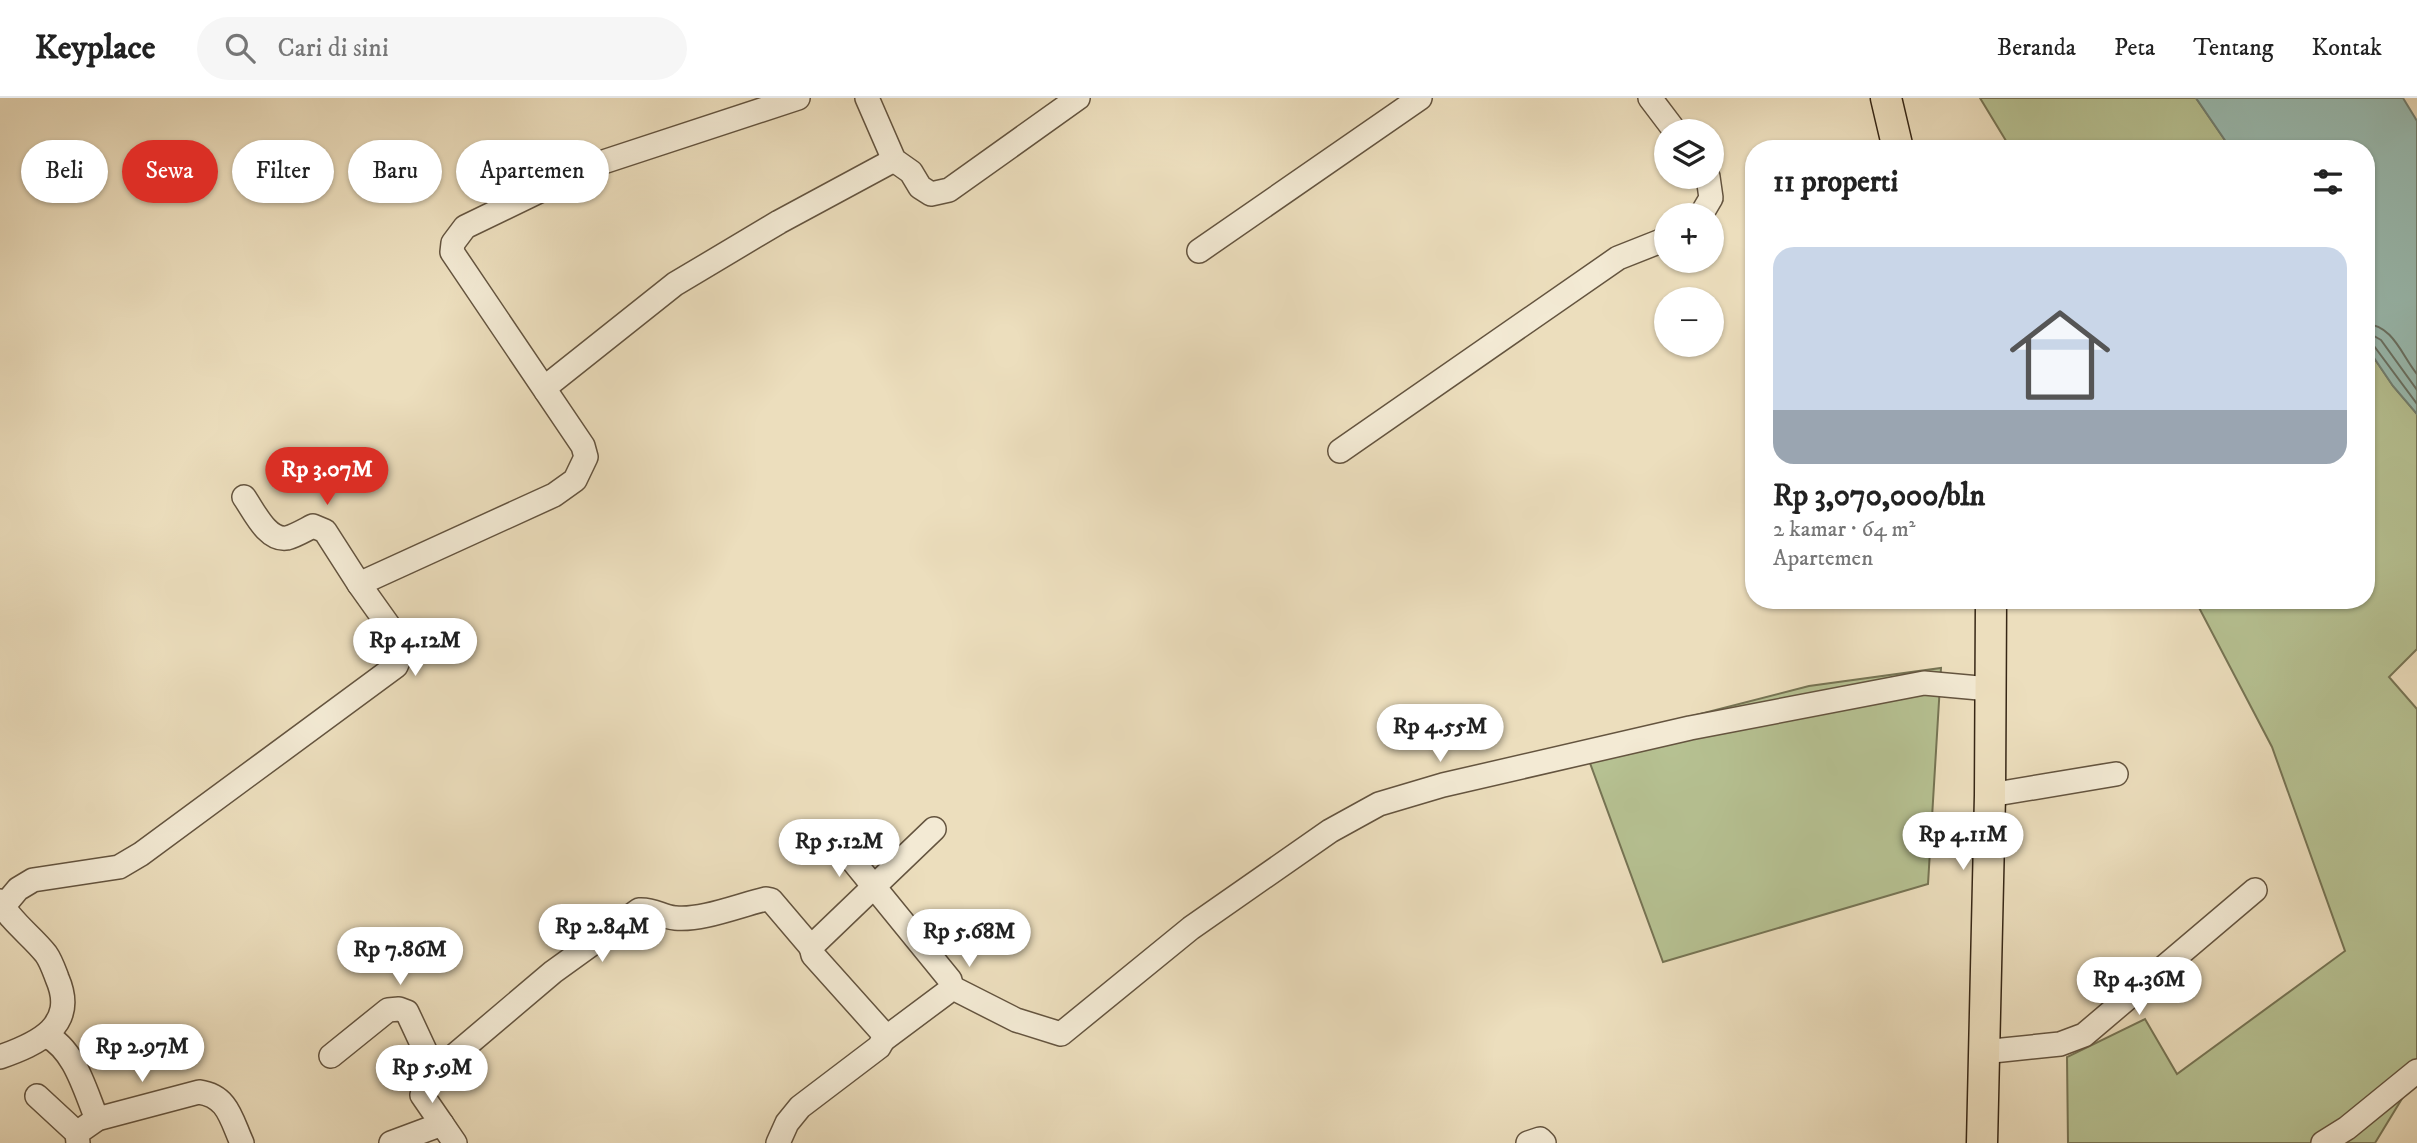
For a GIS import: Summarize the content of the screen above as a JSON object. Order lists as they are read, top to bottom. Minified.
{"page":{"header":"Keyplace","search":"Cari di sini","nav":["Beranda","Peta","Tentang","Kontak"],"map_buttons":["+","−"],"chip":["Beli","Sewa","Filter","Baru","Apartemen"],"heading":"11 properti","list":[{"name":"Rp 3,070,000/bln","note":"2 kamar · 64 m² · Apartemen"}],"price":["Rp 3.07M","Rp 4.12M","Rp 4.55M","Rp 4.11M","Rp 5.12M","Rp 2.84M","Rp 5.68M","Rp 7.86M","Rp 4.36M","Rp 2.97M","Rp 5.9M"]}}
